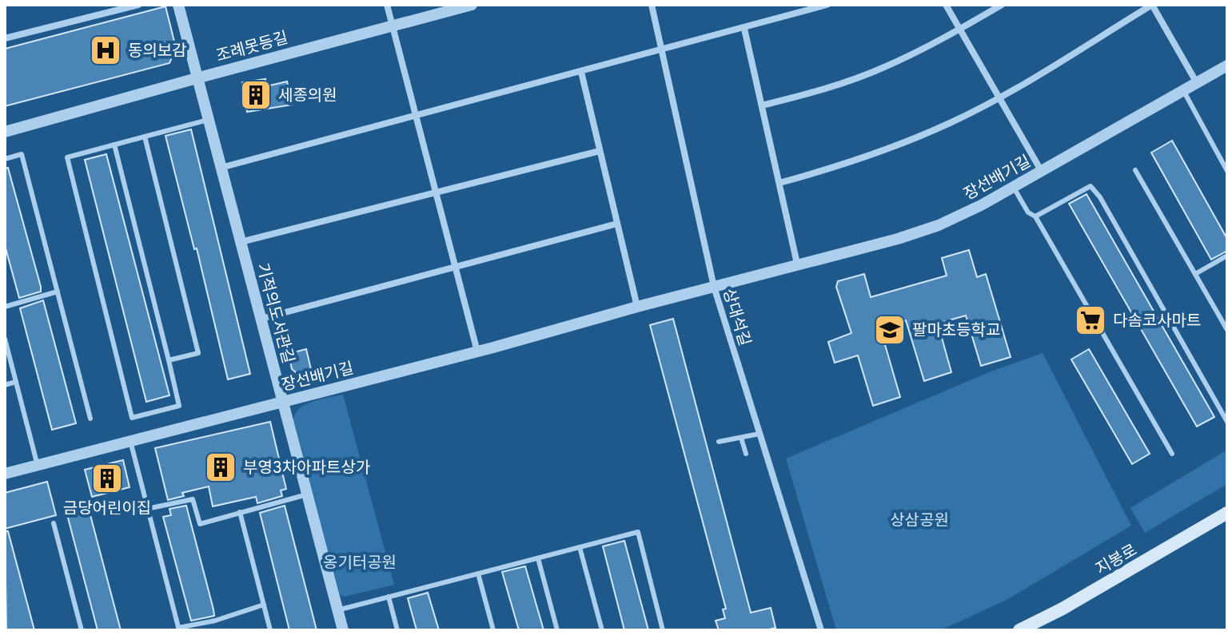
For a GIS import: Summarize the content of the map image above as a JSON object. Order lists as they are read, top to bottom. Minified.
{"streets":{"main road":["지봉로"],"street":["조례못등길","장선배기길","기적의도서관길","상대석길"]},"crossings":[["조례못등길","기적의도서관길"],["장선배기길","기적의도서관길"],["장선배기길","상대석길"]],"parks":["상삼공원","옹기터공원"],"places":{"hospital":["동의보감"],"building":["세종의원","부영3차아파트상가","금당어린이집"],"supermarket":["다솜코사마트"],"school or university":["팔마초등학교"]}}
